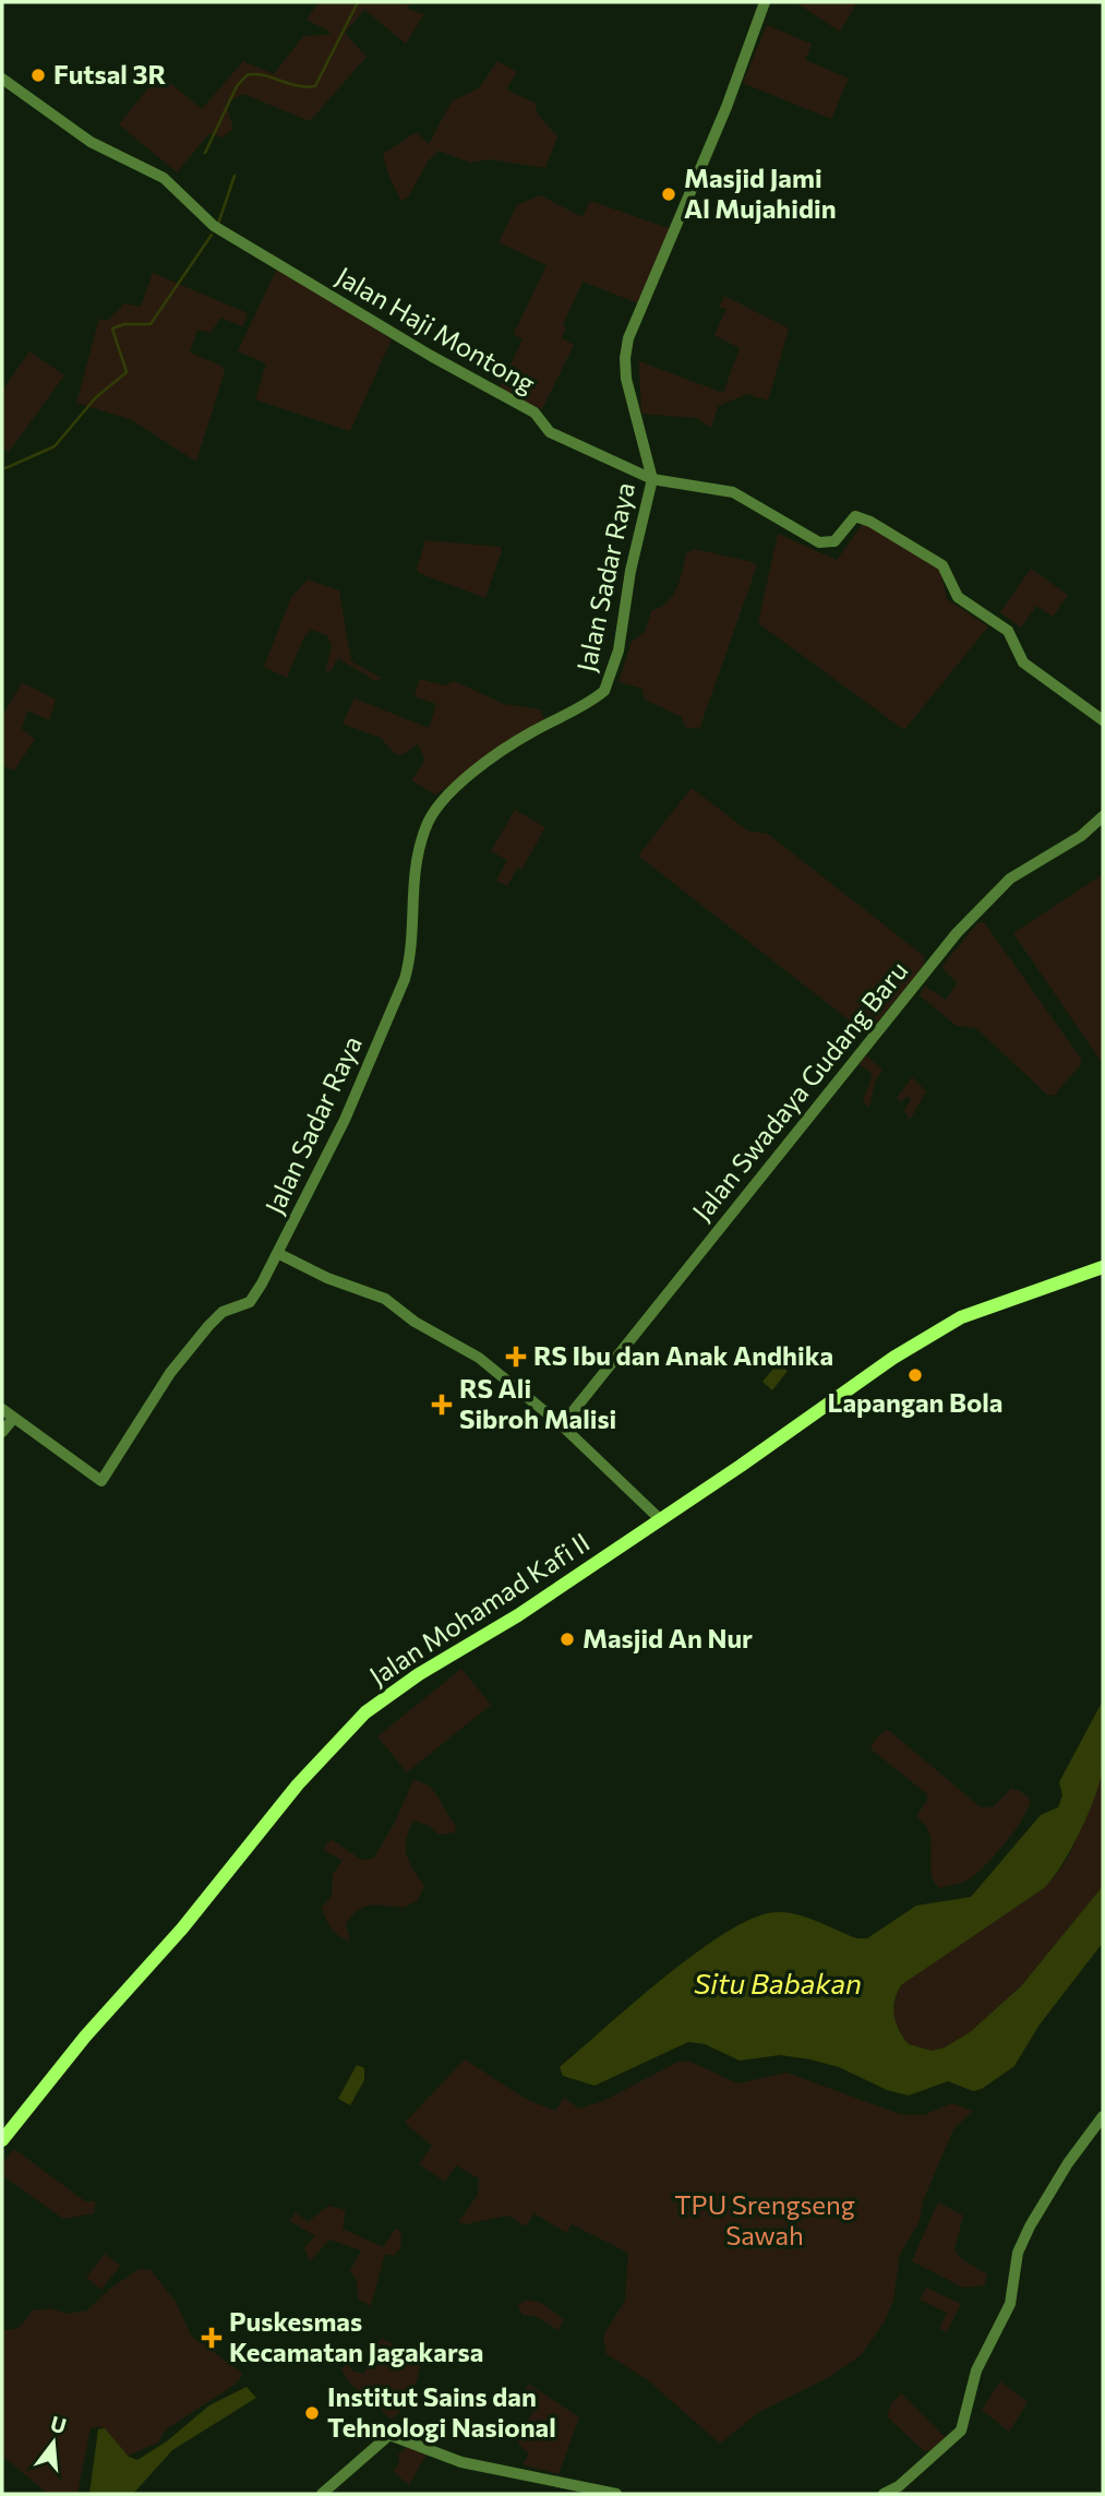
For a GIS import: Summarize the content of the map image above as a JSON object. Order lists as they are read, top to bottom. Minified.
{"streets":{"main road":["Jalan Mohamad Kafi II"],"street":["Jalan Haji Montong","Jalan Sadar Raya","Jalan Swadaya Gudang Baru"]},"crossings":[["Jalan Haji Montong","Jalan Sadar Raya"]],"water":["Situ Babakan"],"parks":["TPU Srengseng Sawah"],"places":{"other":["Futsal 3R","Masjid Jami Al Mujahidin","Lapangan Bola","Masjid An Nur","Institut Sains dan Tehnologi Nasional"],"health":["RS Ibu dan Anak Andhika","RS Ali Sibroh Malisi","Puskesmas Kecamatan Jagakarsa"]},"north":"top"}
